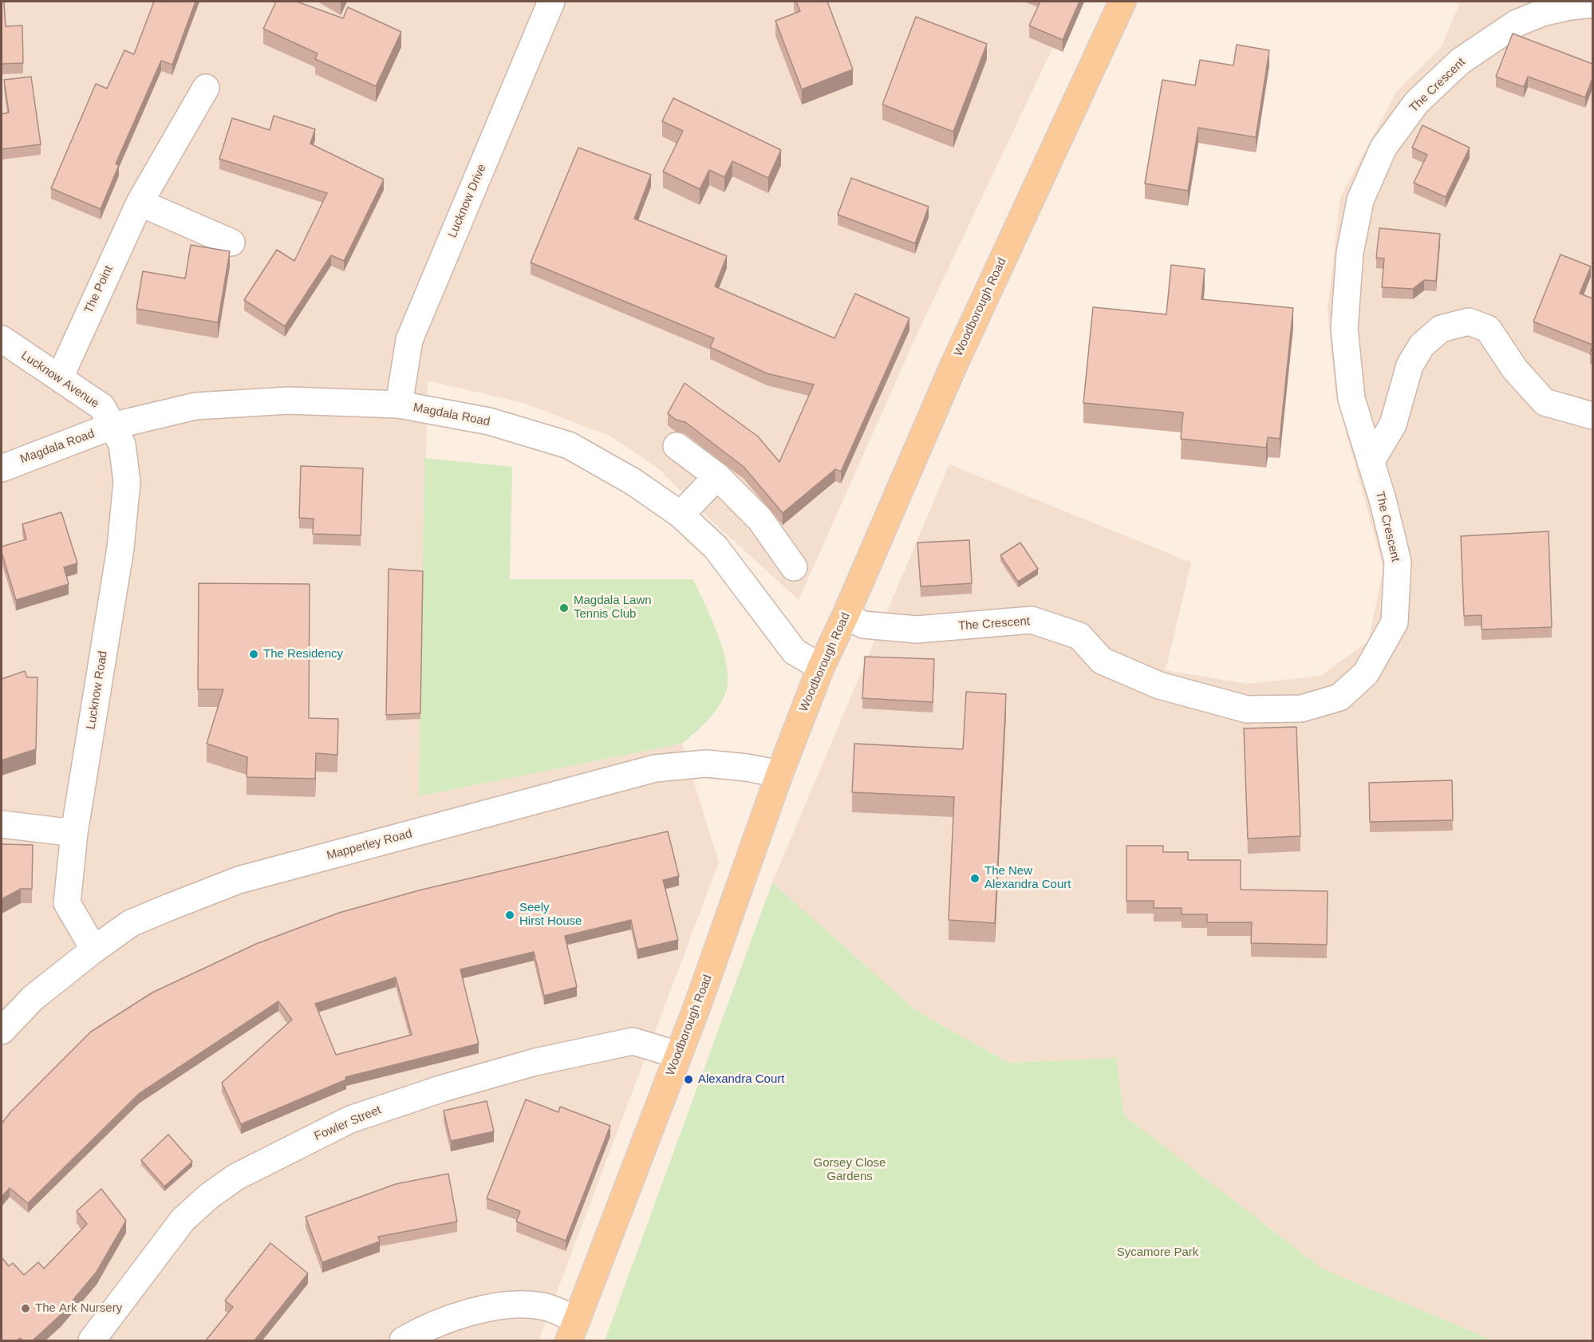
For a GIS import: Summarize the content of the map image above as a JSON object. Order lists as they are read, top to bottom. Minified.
{"streets":{"main road":["Woodborough Road"],"street":["The Crescent","Lucknow Drive","The Point","Lucknow Avenue","Magdala Road","Lucknow Road","Mapperley Road","Fowler Street"]},"crossings":[["The Crescent","Woodborough Road"],["Lucknow Drive","Magdala Road"],["The Point","Lucknow Avenue"],["Woodborough Road","Magdala Road"],["Woodborough Road","Mapperley Road"],["Woodborough Road","Fowler Street"],["Lucknow Avenue","Magdala Road"],["Lucknow Avenue","Lucknow Road"],["Magdala Road","Lucknow Road"],["Lucknow Road","Mapperley Road"]],"parks":["Gorsey Close Gardens","Sycamore Park"],"places":["Magdala Lawn Tennis Club","The Residency","The New Alexandra Court","Seely Hirst House","Alexandra Court","The Ark Nursery"]}
